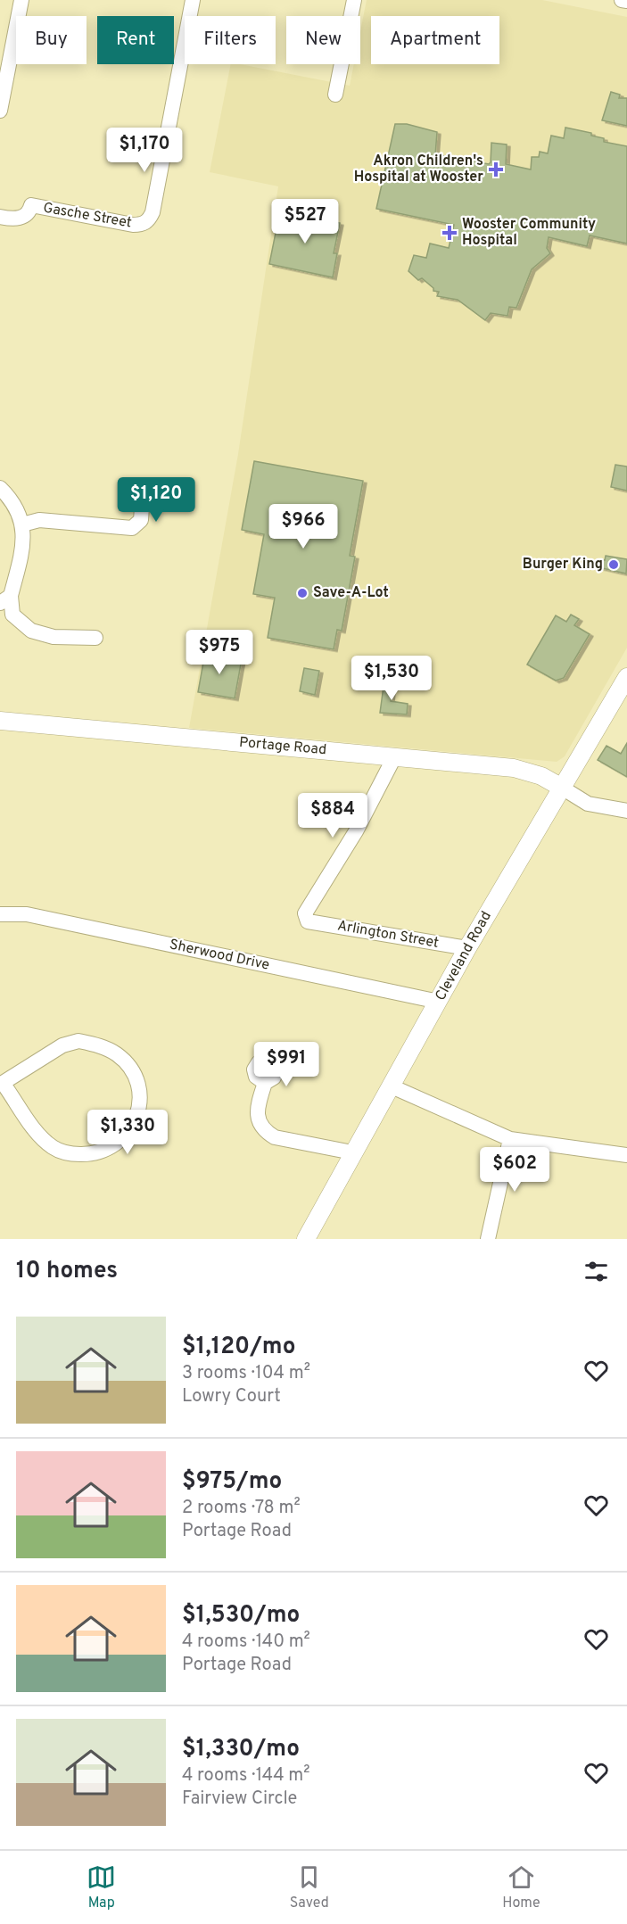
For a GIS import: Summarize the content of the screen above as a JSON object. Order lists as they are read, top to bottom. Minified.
{"streets":{"main road":["Portage Road","Cleveland Road"],"street":["Gasche Street","Arlington Street","Sherwood Drive"]},"crossings":[["Portage Road","Arlington Street"],["Portage Road","Cleveland Road"],["Arlington Street","Cleveland Road"],["Sherwood Drive","Cleveland Road"]],"places":{"health":["Akron Children's Hospital at Wooster","Wooster Community Hospital"],"other":["Burger King","Save-A-Lot"]},"page":{"chip":["Buy","Rent","Filters","New","Apartment"],"price":["$1,170","$527","$1,120","$966","$975","$1,530","$884","$991","$1,330","$602"],"heading":"10 homes","list":[{"name":"$1,120/mo","note":"3 rooms · 104 m² · Lowry Court"},{"name":"$975/mo","note":"2 rooms · 78 m² · Portage Road"},{"name":"$1,530/mo","note":"4 rooms · 140 m² · Portage Road"},{"name":"$1,330/mo","note":"4 rooms · 144 m² · Fairview Circle"}],"tabs":["Map","Saved","Home"]}}
